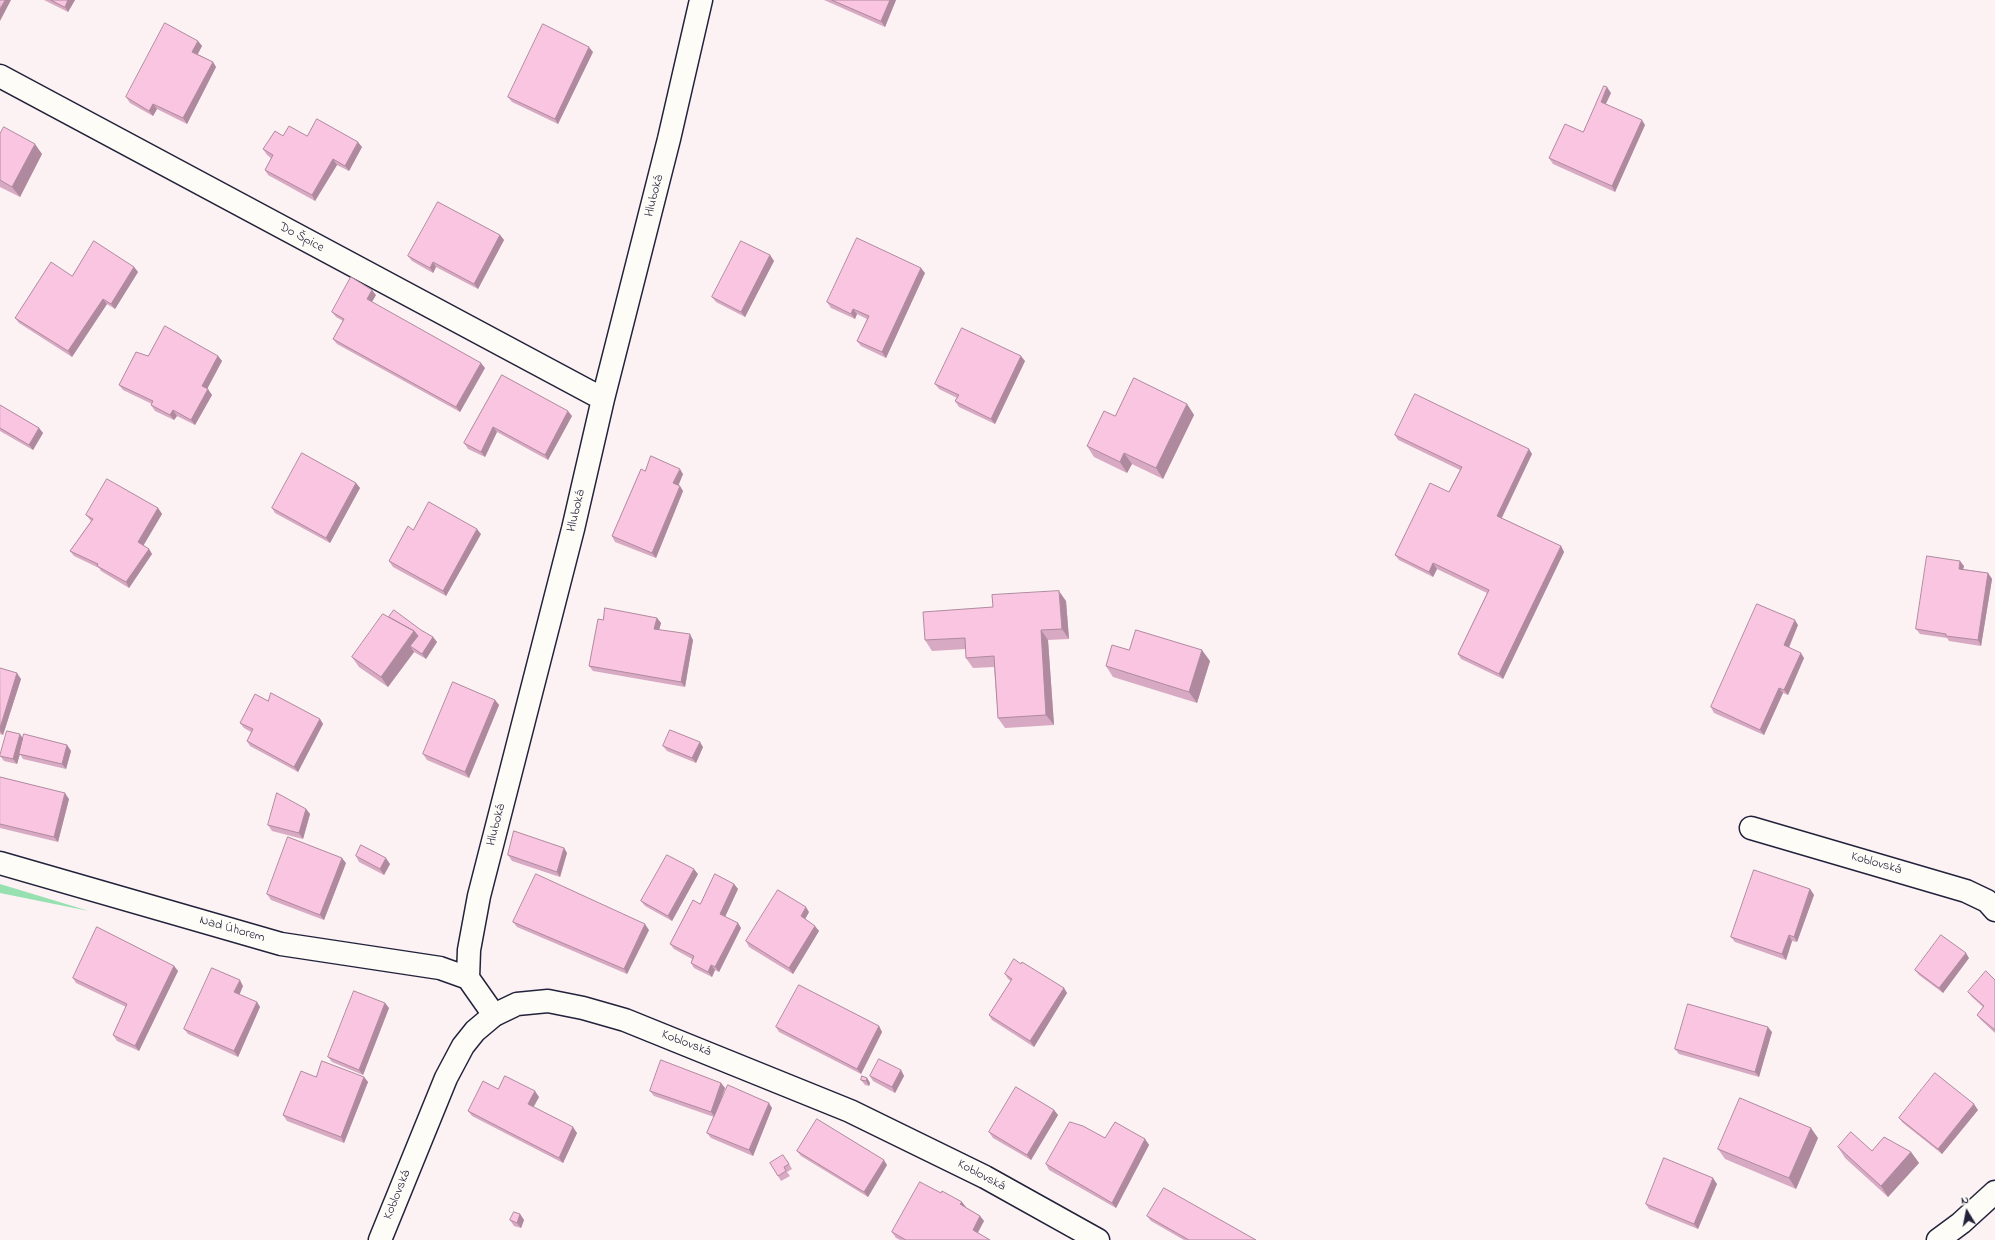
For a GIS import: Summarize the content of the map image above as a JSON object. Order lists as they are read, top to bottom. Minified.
{"streets":{"street":["Hluboká","Do Špice","Koblovská","Nad Úhorem"]},"crossings":[["Hluboká","Do Špice"],["Hluboká","Nad Úhorem"]],"north":"top"}
